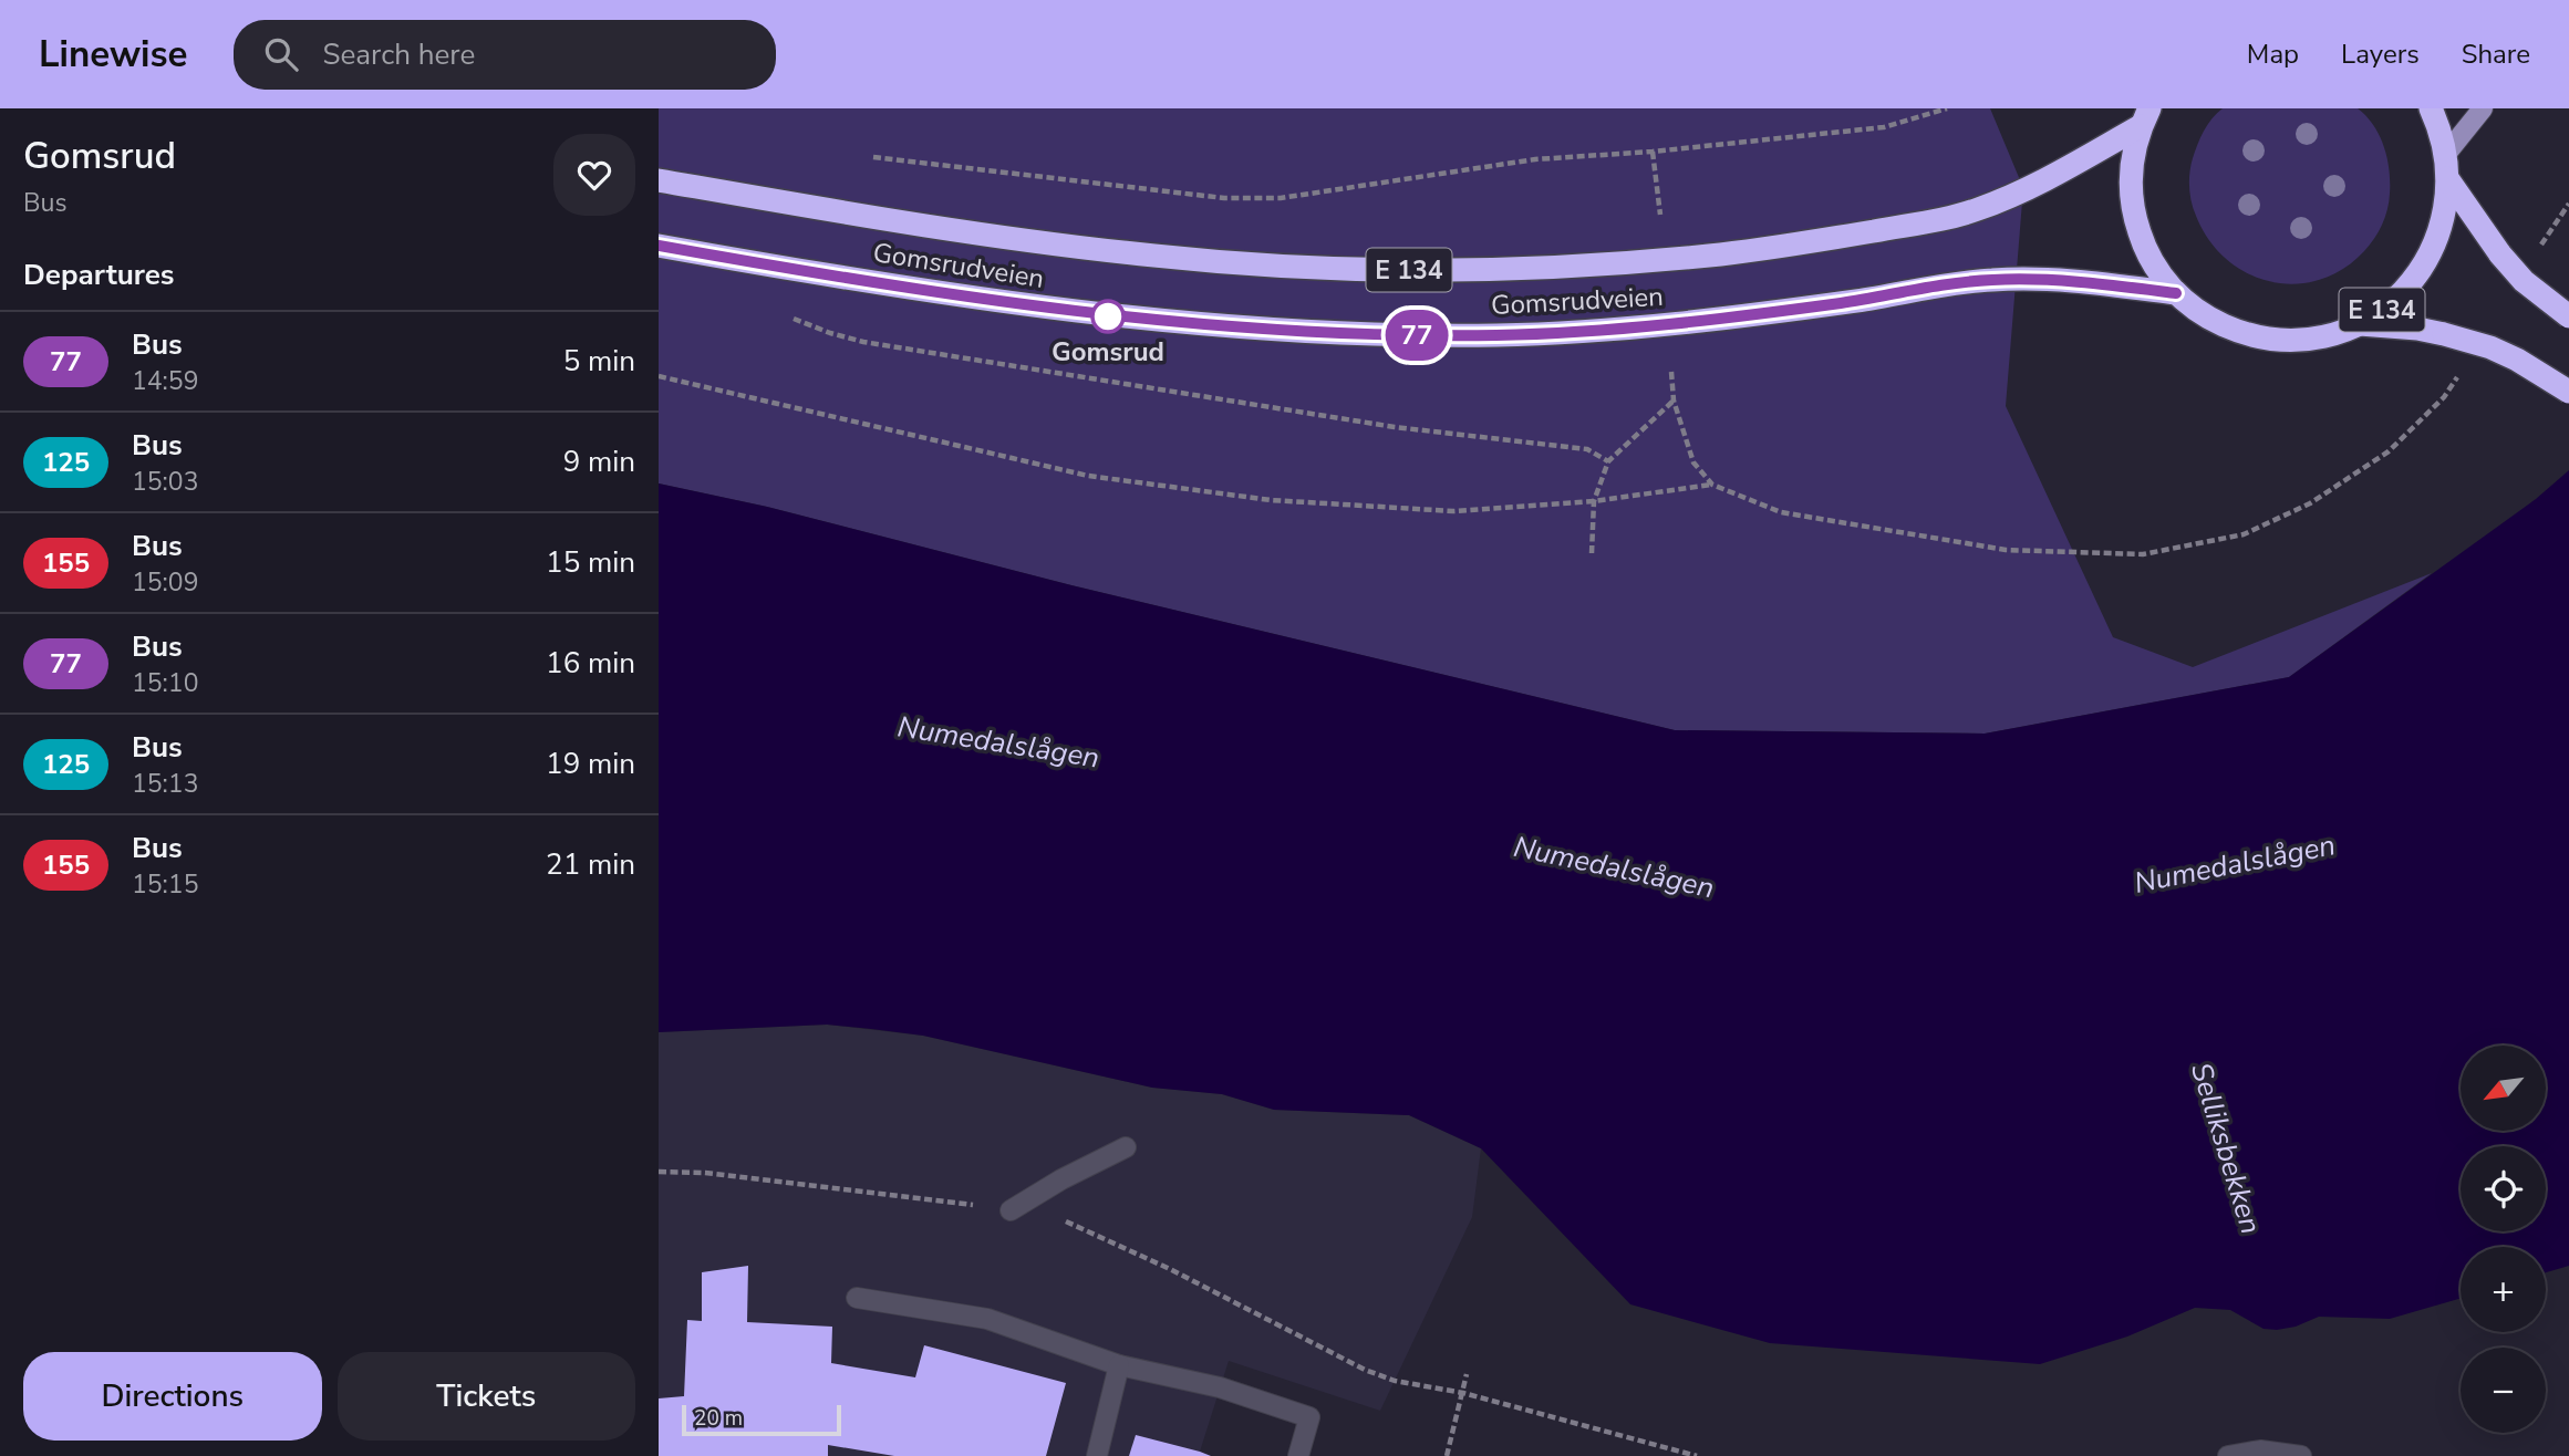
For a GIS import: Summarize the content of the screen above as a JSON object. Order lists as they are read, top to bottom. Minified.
{"streets":{"highway":["Gomsrudveien","E 134"]},"crossings":[["Gomsrudveien","E 134"]],"water":["Numedalslågen","Selliksbekken"],"places":["Gomsrud"],"lines":["bus line 77"],"scale_bar":"20 m","north":"bottom left","page":{"header":"Linewise","search":"Search here","nav":["Map","Layers","Share"],"heading":[["Gomsrud","Bus"],"Departures"],"on_map":"77","list":[{"mark":"77","name":"Bus","note":"14:59","value":"5 min"},{"mark":"125","name":"Bus","note":"15:03","value":"9 min"},{"mark":"155","name":"Bus","note":"15:09","value":"15 min"},{"mark":"77","name":"Bus","note":"15:10","value":"16 min"},{"mark":"125","name":"Bus","note":"15:13","value":"19 min"},{"mark":"155","name":"Bus","note":"15:15","value":"21 min"}],"map_buttons":["+","−"],"buttons":["Directions","Tickets"],"scale":"20 m"}}
